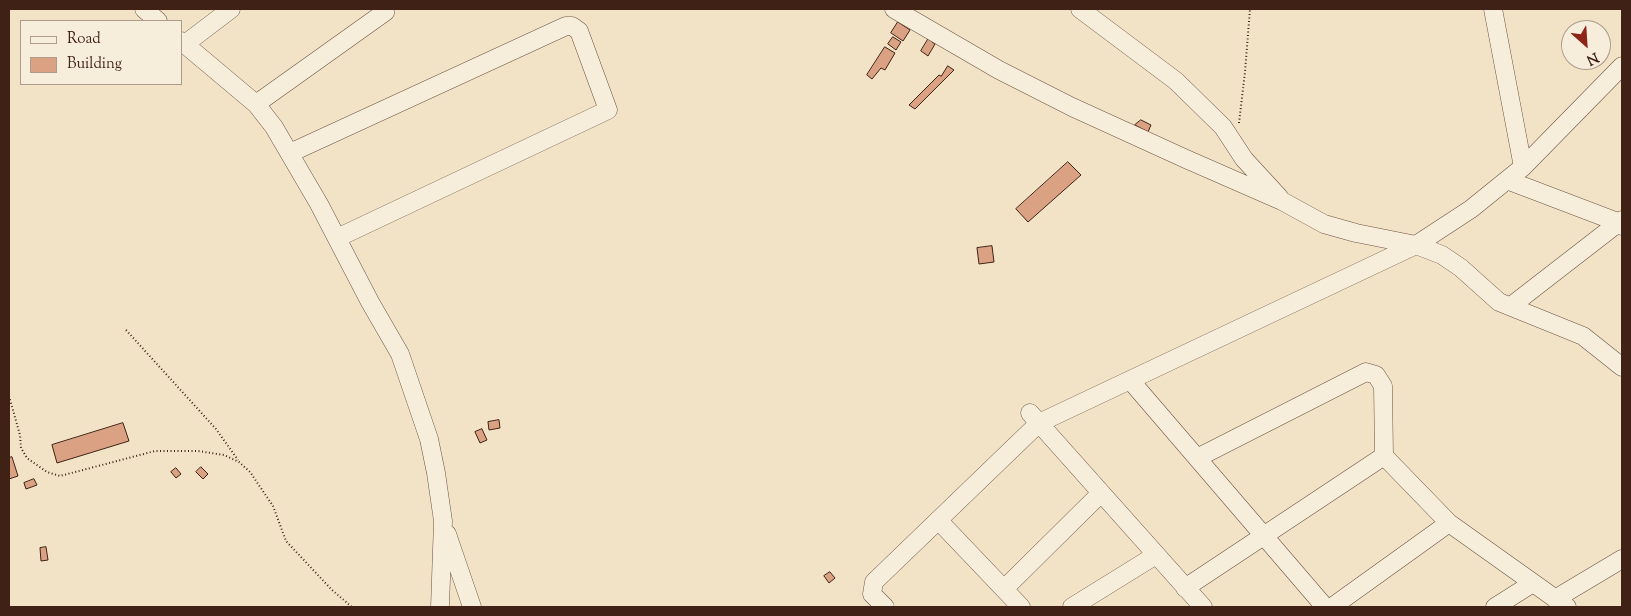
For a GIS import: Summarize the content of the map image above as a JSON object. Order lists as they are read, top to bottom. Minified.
{"legend":["Road","Building"],"north":"bottom right"}
